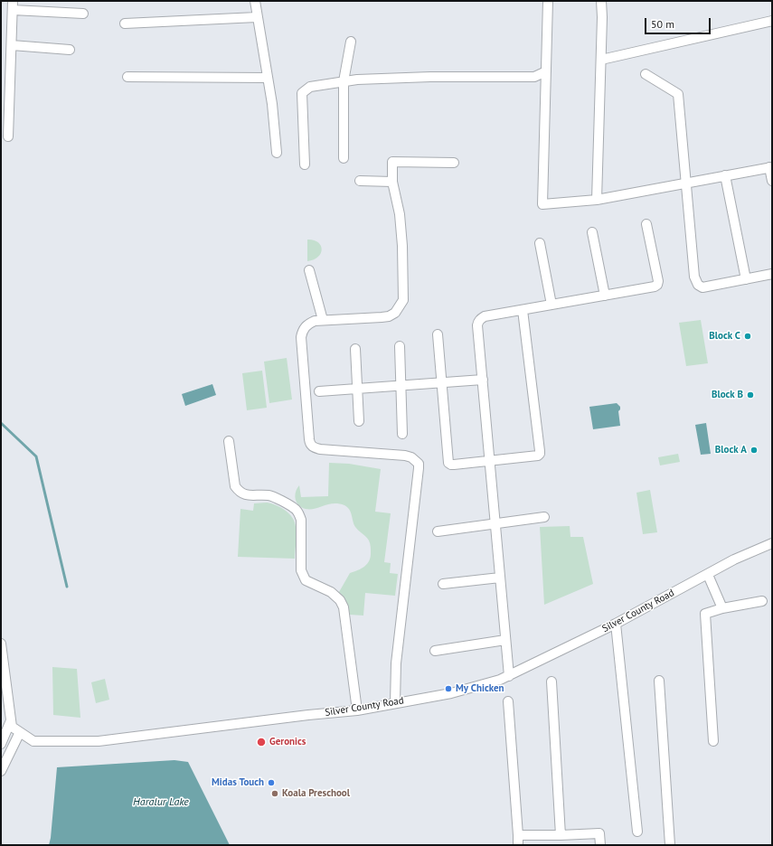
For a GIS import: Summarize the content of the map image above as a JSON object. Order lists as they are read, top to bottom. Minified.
{"streets":{"street":["Silver County Road"]},"water":["Haralur Lake"],"places":["Block C","Block B","Block A","My Chicken","Geronics","Midas Touch","Koala Preschool"],"scale_bar":"50 m"}
